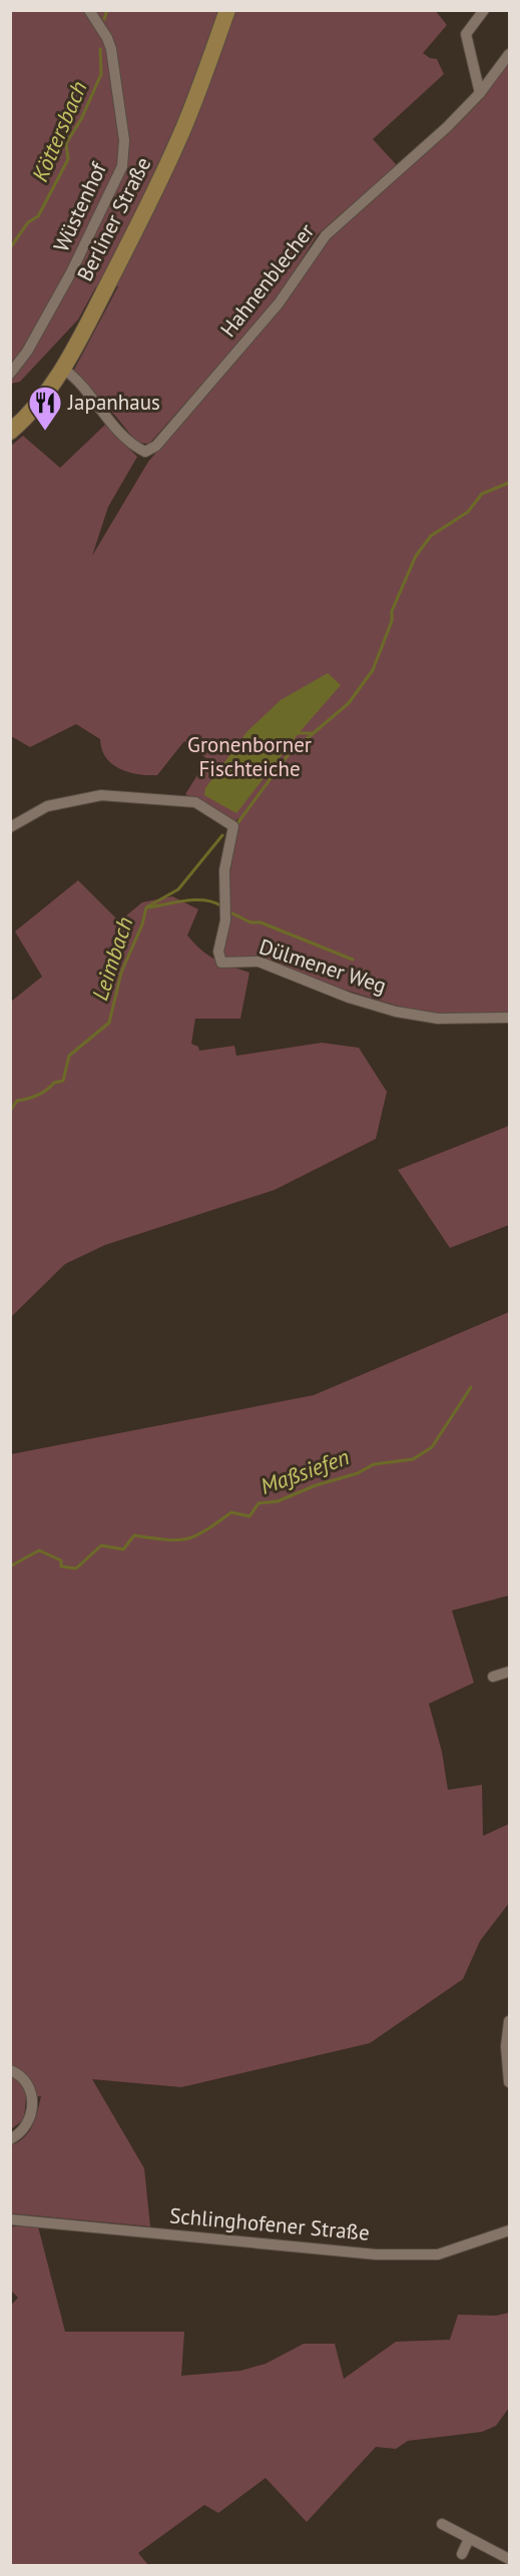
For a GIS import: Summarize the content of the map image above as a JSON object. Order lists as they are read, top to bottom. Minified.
{"streets":{"main road":["Berliner Straße"],"street":["Wüstenhof","Hahnenblecher","Dülmener Weg","Schlinghofener Straße"]},"crossings":[["Berliner Straße","Hahnenblecher"]],"water":["Köttersbach","Leimbach","Maßsiefen"],"parks":["Gronenborner Fischteiche"],"places":{"restaurant":["Japanhaus"]}}
